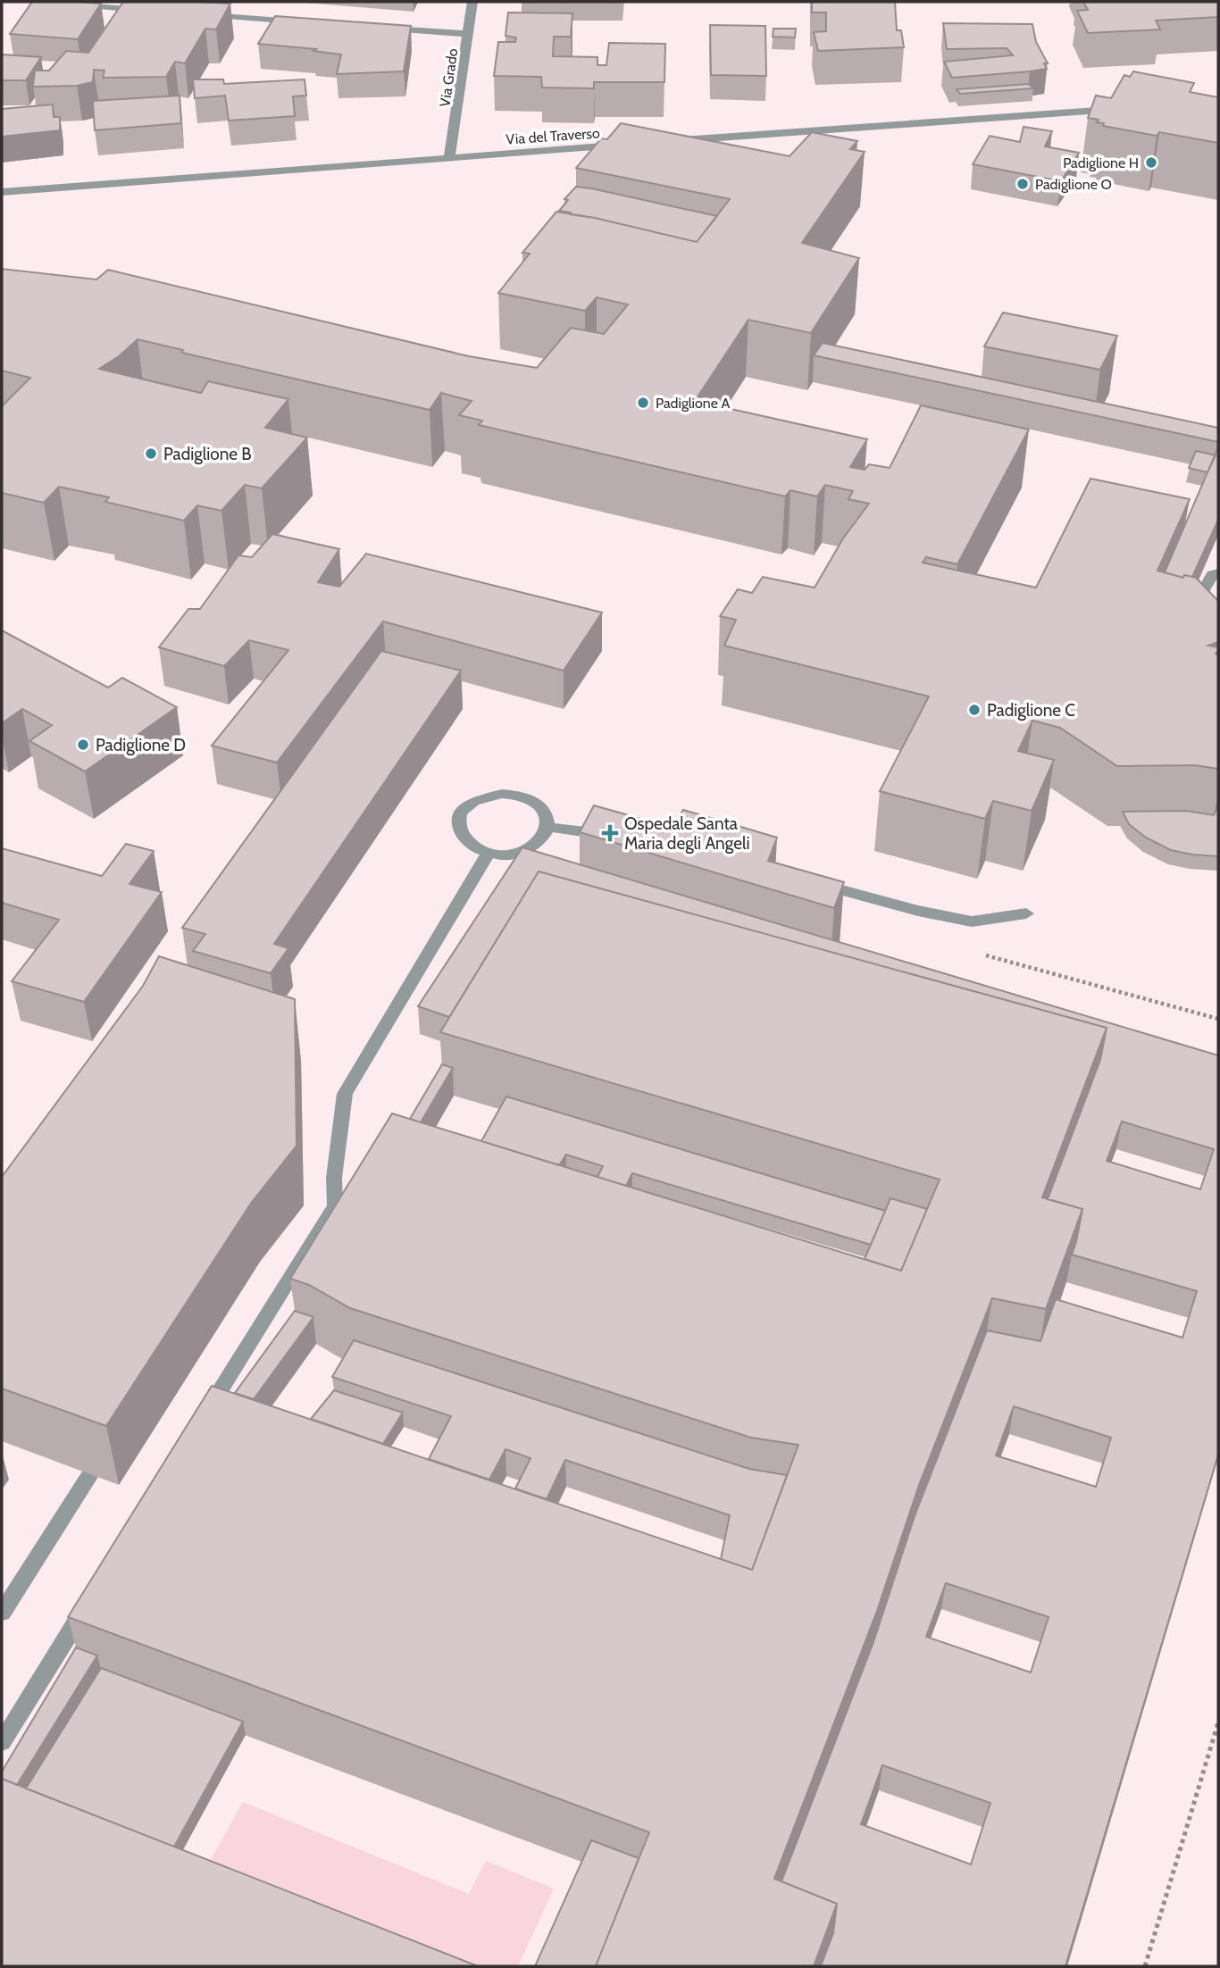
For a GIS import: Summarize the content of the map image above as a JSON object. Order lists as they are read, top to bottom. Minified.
{"streets":{"street":["Via Grado","Via del Traverso"]},"crossings":[["Via Grado","Via del Traverso"]],"places":{"other":["Padiglione H","Padiglione O","Padiglione A","Padiglione B","Padiglione C","Padiglione D"],"health":["Ospedale Santa Maria degli Angeli"]}}
